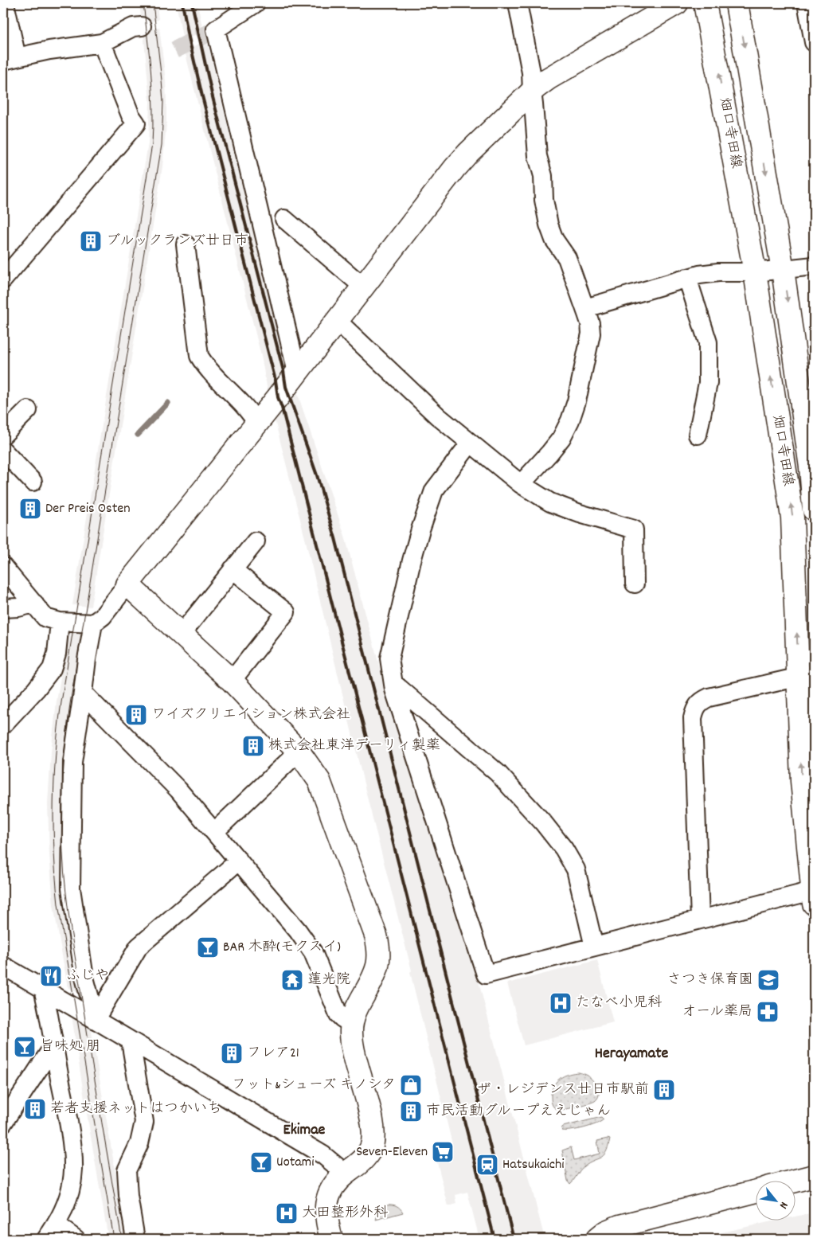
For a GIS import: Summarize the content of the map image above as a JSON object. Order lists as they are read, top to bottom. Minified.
{"streets":{"street":["畑口寺田線"]},"districts":["Herayamate","Ekimae"],"places":{"building":["ブルックランズ廿日市","Der Preis Osten","ワイズクリエイション株式会社","株式会社東洋デーリィ製薬","フレア21","ザ・レジデンス廿日市駅前","若者支援ネットはつかいち","市民活動グループええじゃん"],"bar":["BAR 木酔(モクスイ)","旨味処 朋","Uotami"],"restaurant":["ふじや"],"temple":["蓮光院"],"school or university":["さつき保育園"],"hospital":["たなべ小児科","大田整形外科"],"pharmacy":["オール薬局"],"shop":["フット&シューズ キノシタ"],"supermarket":["Seven-Eleven"],"station":["Hatsukaichi"]},"north":"bottom right"}
